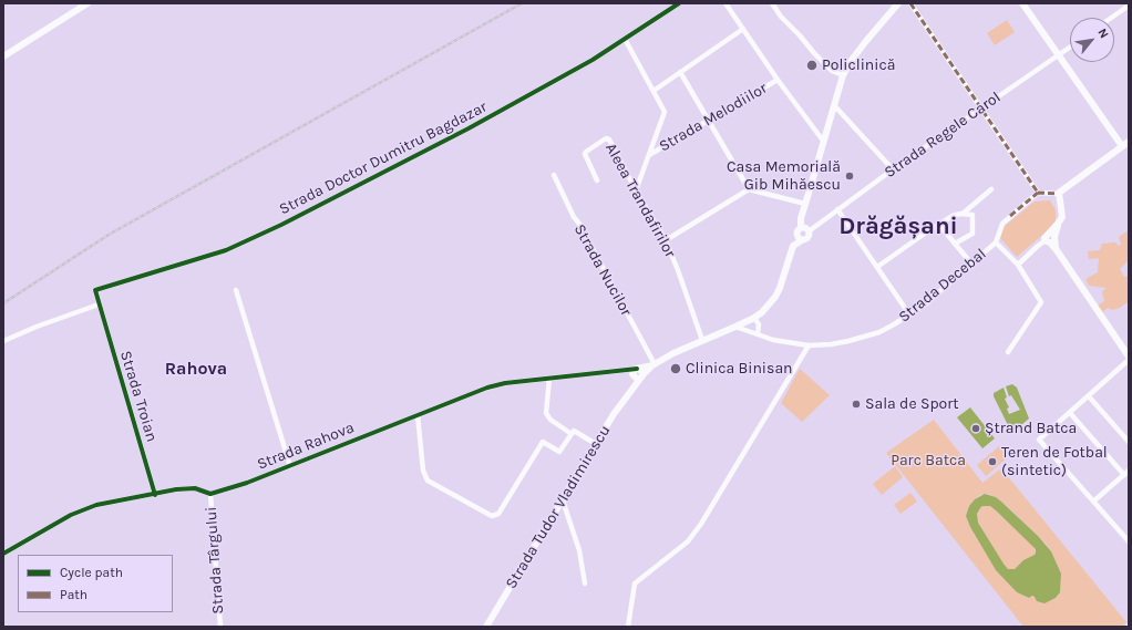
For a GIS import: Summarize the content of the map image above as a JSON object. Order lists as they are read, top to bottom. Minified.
{"streets":{"main road":["Strada Tudor Vladimirescu"],"street":["Strada Melodiilor","Strada Regele Carol","Strada Doctor Dumitru Bagdazar","Aleea Trandafirilor","Strada Nucilor","Strada Decebal","Strada Troian","Strada Rahova","Strada Târgului"]},"crossings":[["Strada Doctor Dumitru Bagdazar","Strada Troian"],["Strada Rahova","Strada Tudor Vladimirescu"],["Strada Rahova","Strada Târgului"]],"districts":["Drăgășani","Rahova"],"parks":["Parc Batca"],"places":["Policlinică","Casa Memorială Gib Mihăescu","Clinica Binisan","Sala de Sport","Ștrand Batca","Teren de Fotbal (sintetic)"],"legend":["Cycle path","Path"],"north":"top right"}
